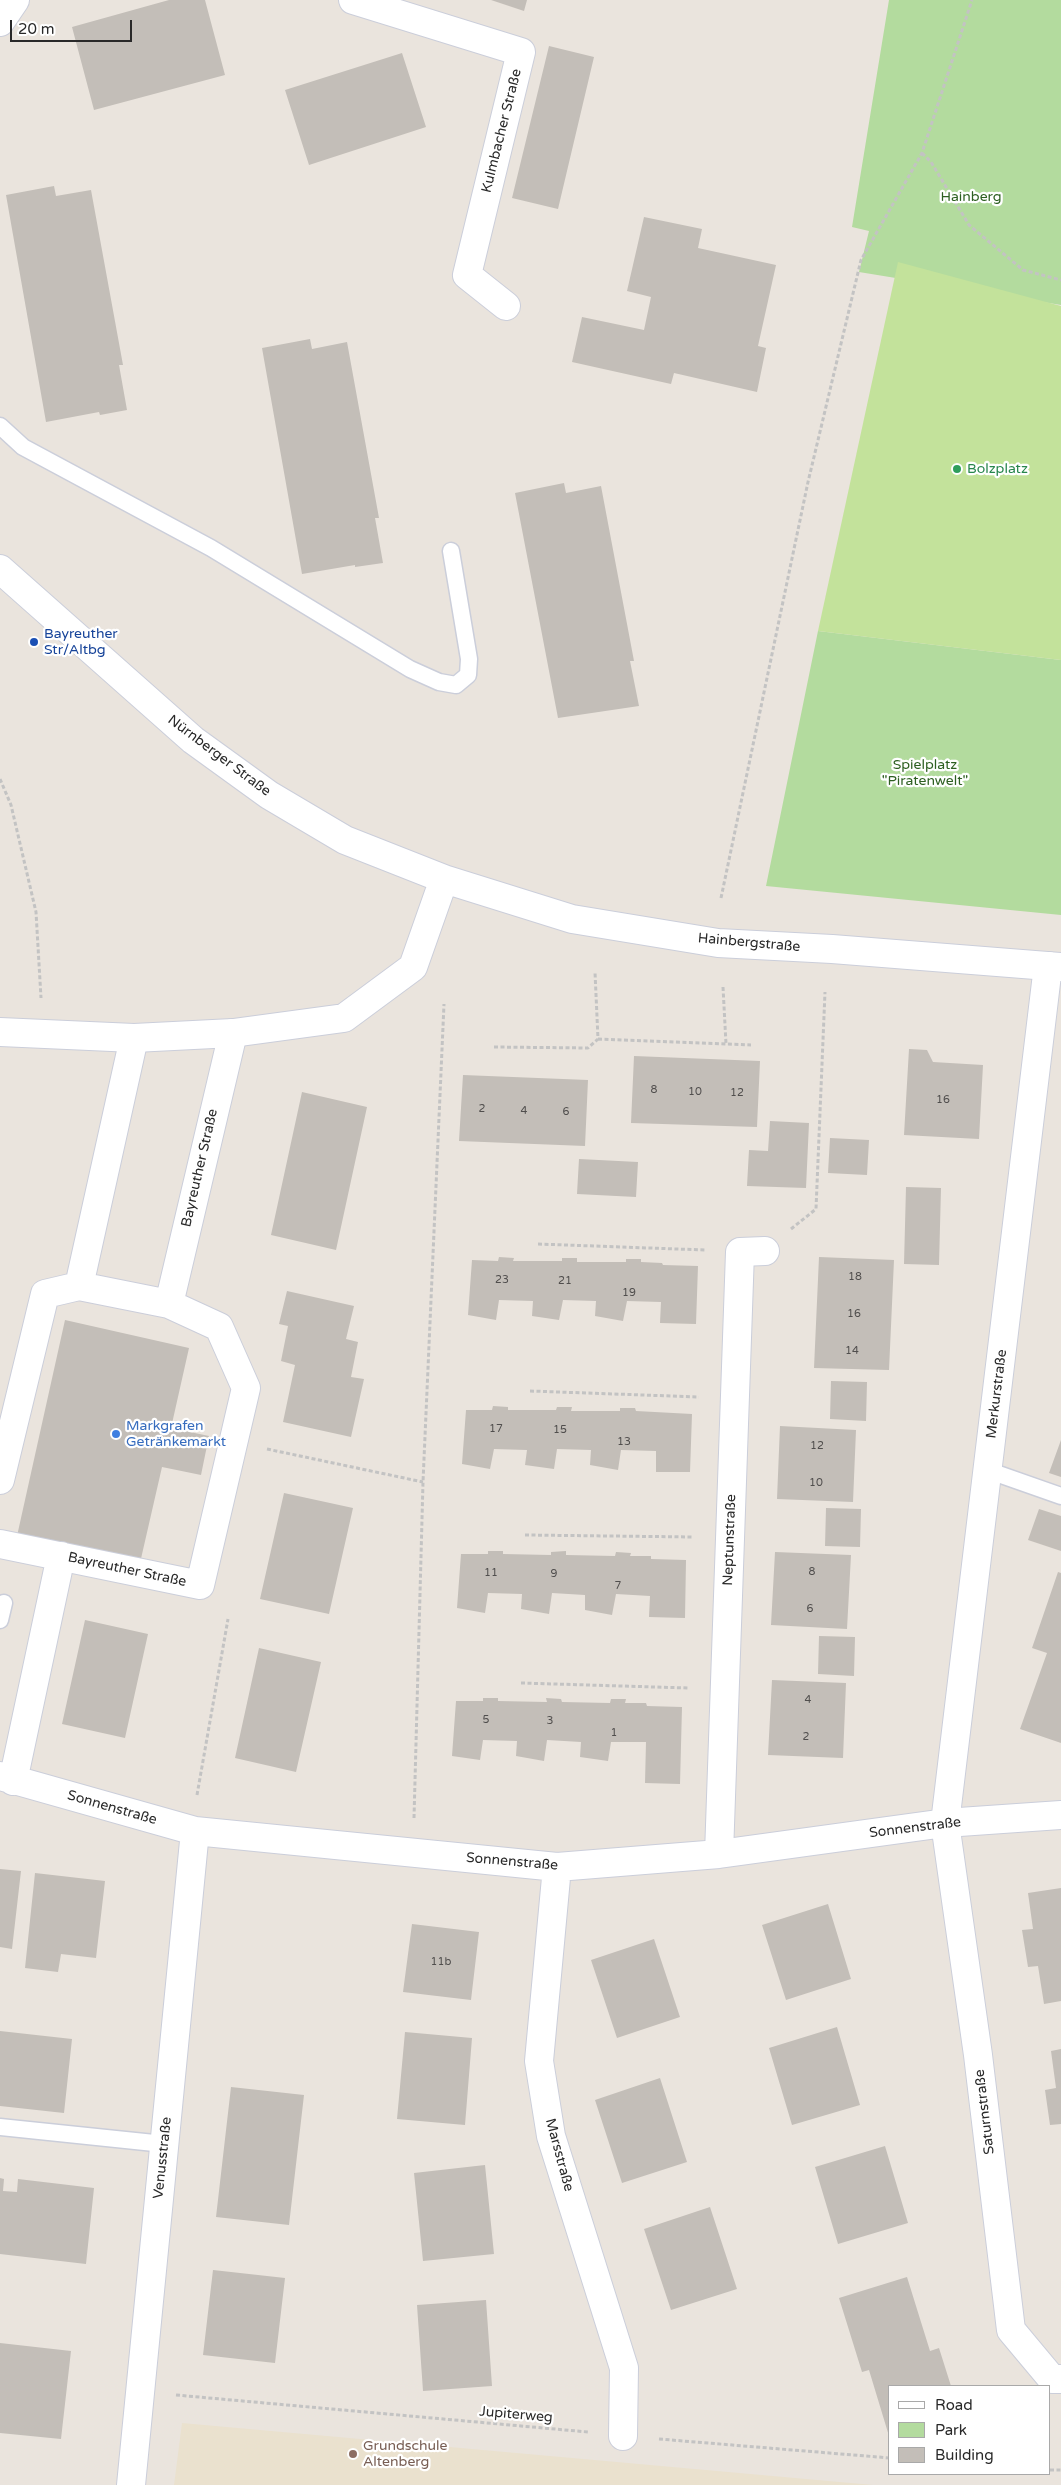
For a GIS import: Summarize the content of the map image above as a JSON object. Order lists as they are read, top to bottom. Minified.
{"streets":{"street":["Kulmbacher Straße","Nürnberger Straße","Hainbergstraße","Bayreuther Straße","Merkurstraße","Neptunstraße","Sonnenstraße","Saturnstraße","Marsstraße","Venusstraße"],"path":["Jupiterweg"]},"crossings":[["Nürnberger Straße","Hainbergstraße"],["Hainbergstraße","Merkurstraße"],["Merkurstraße","Sonnenstraße"],["Merkurstraße","Saturnstraße"],["Neptunstraße","Sonnenstraße"],["Sonnenstraße","Saturnstraße"],["Sonnenstraße","Marsstraße"],["Sonnenstraße","Venusstraße"],["Marsstraße","Jupiterweg"],["Venusstraße","Jupiterweg"]],"parks":["Hainberg","Spielplatz \"Piratenwelt\""],"places":["Bolzplatz","Bayreuther Str/Altbg","Markgrafen Getränkemarkt","Grundschule Altenberg"],"house_numbers":["8","10","12","16","2","4","6","18","23","21","19","16","14","17","15","13","12","10","8","11","9","7","6","4","5","3","1","2","11b"],"legend":["Road","Park","Building"],"scale_bar":"20 m"}
